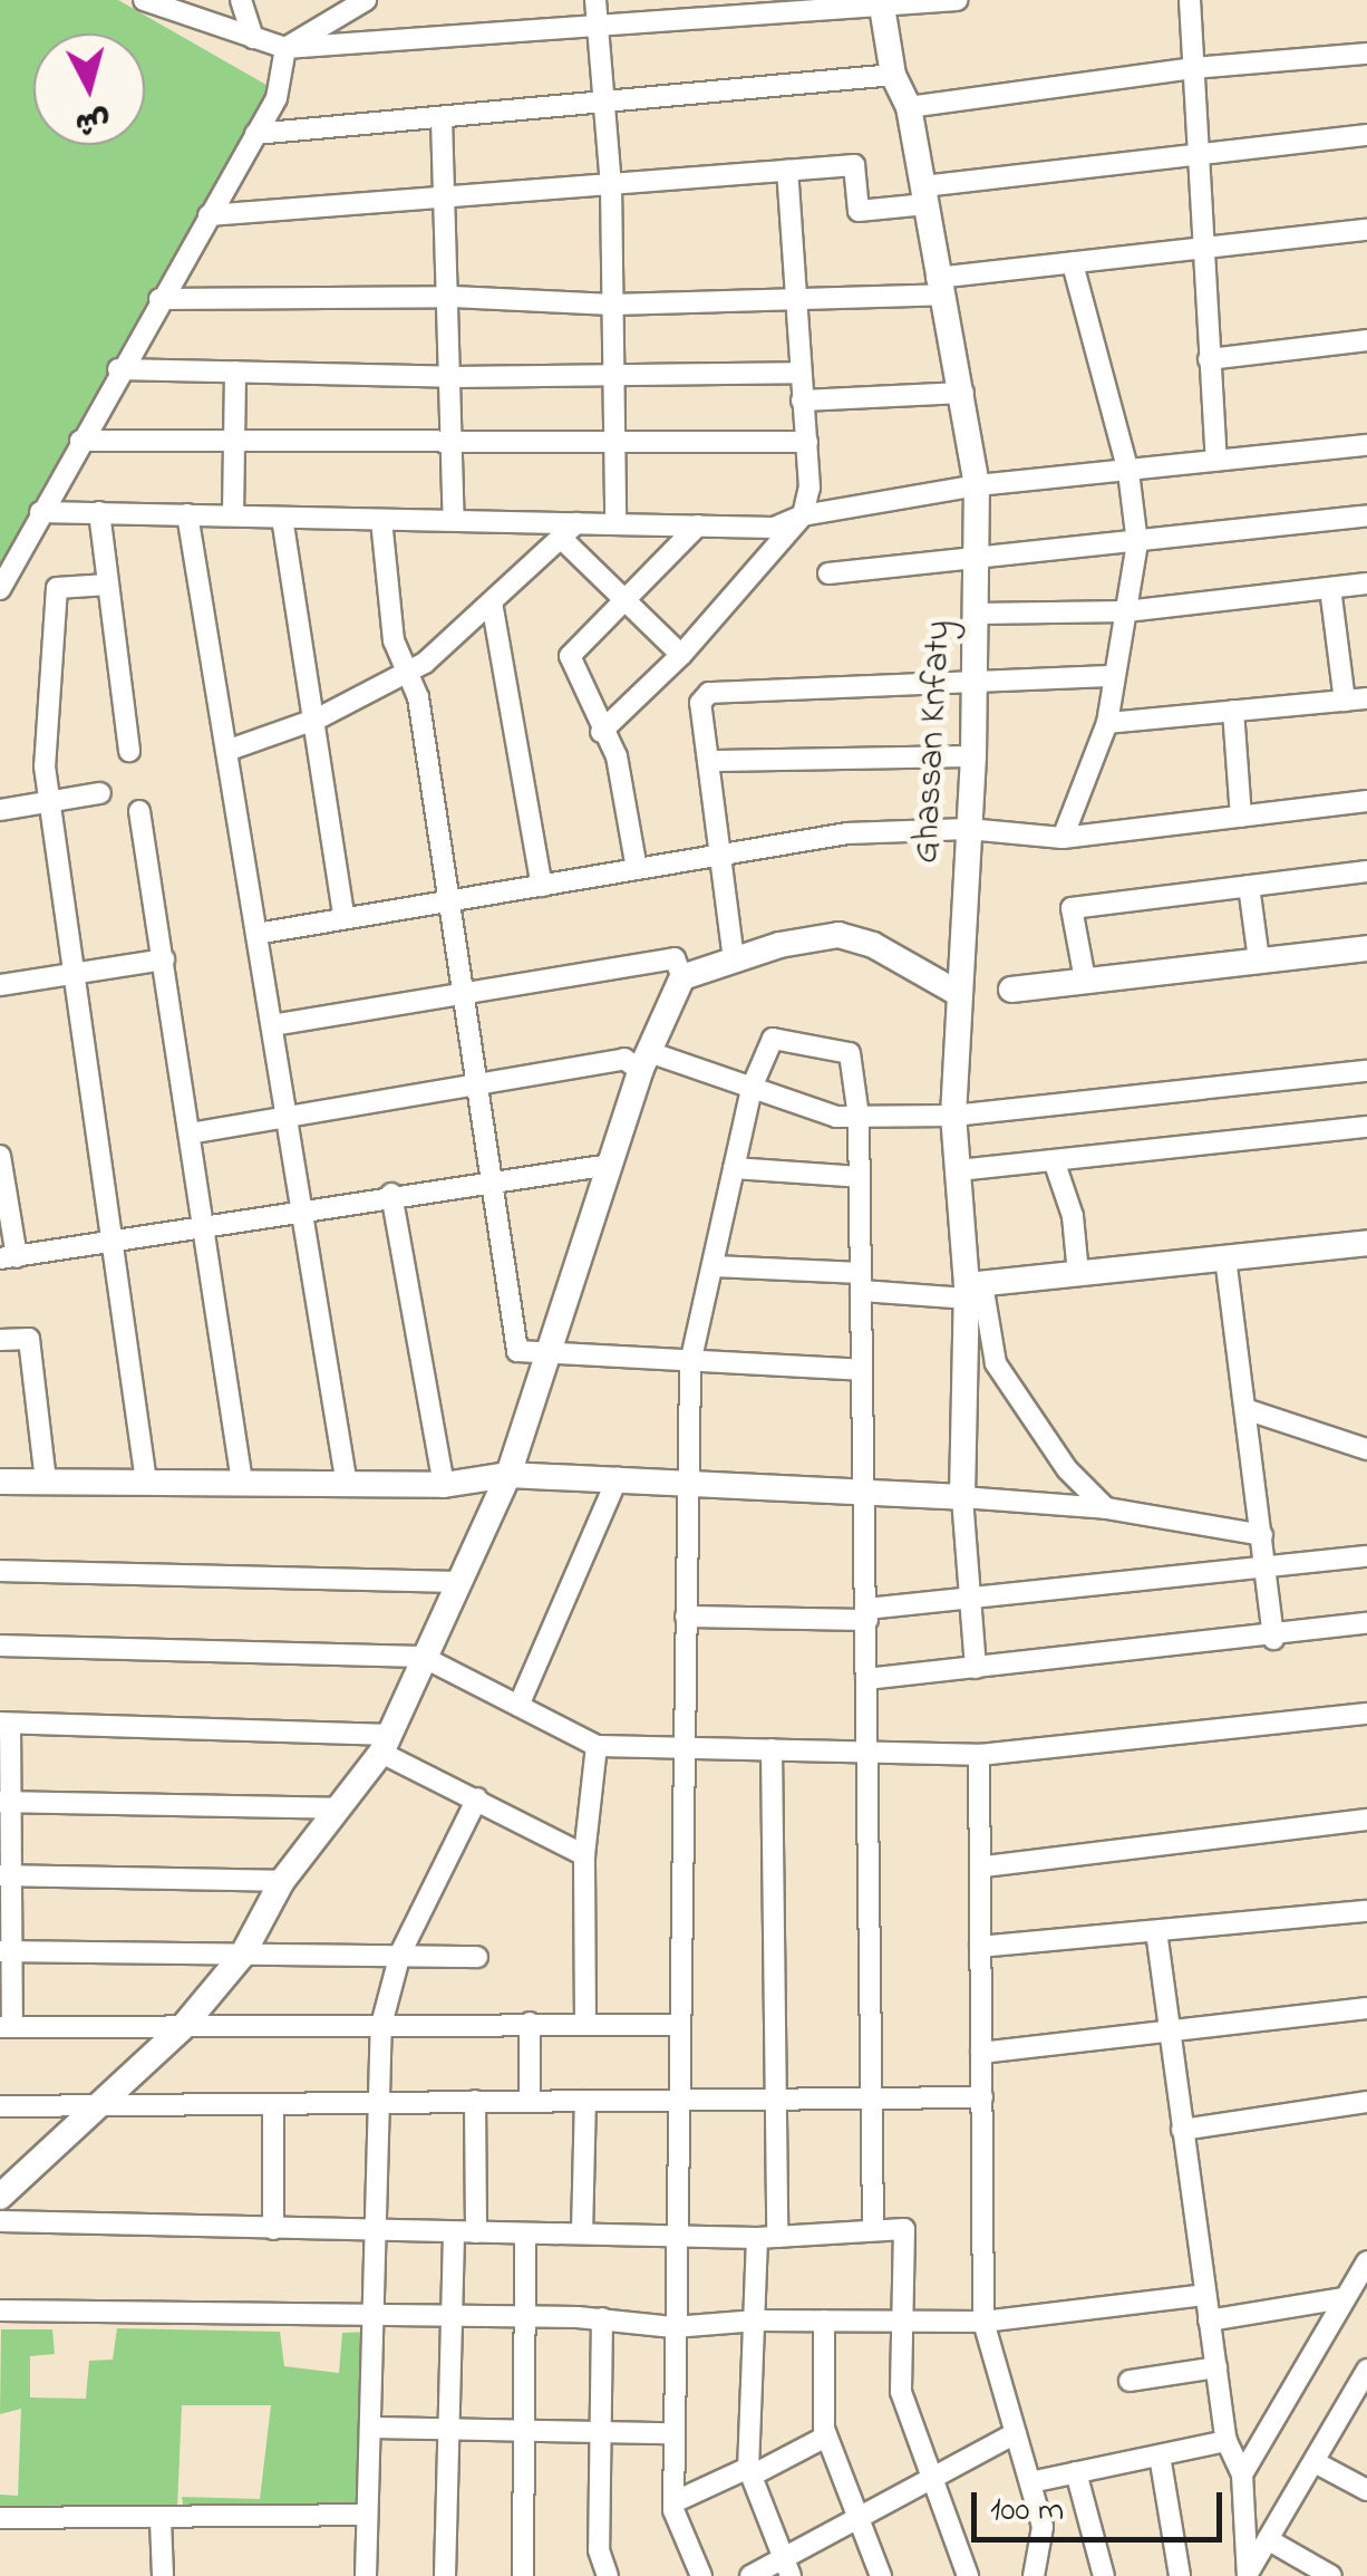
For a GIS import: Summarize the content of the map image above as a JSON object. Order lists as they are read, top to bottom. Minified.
{"streets":{"street":["Ghassan Knfaty"]},"scale_bar":"100 m","north":"bottom"}
